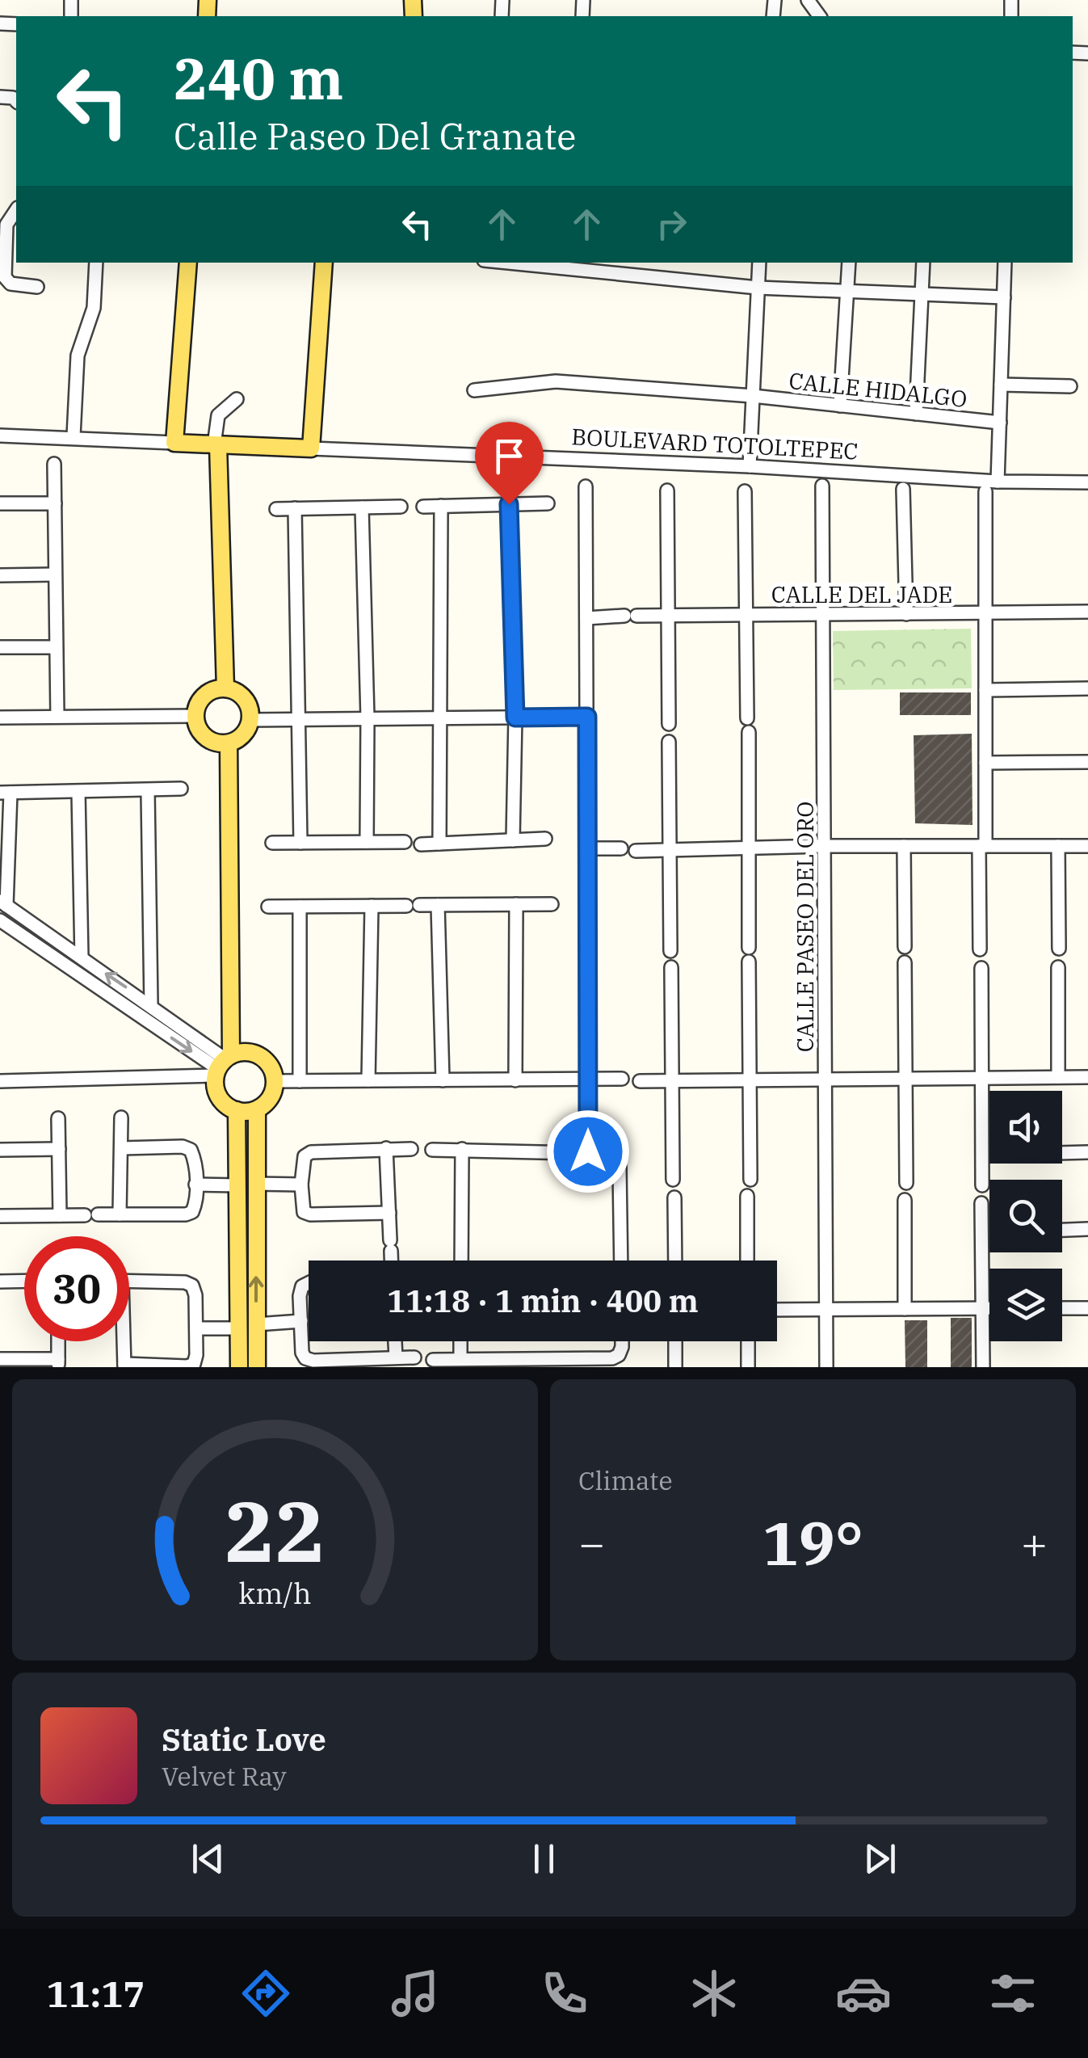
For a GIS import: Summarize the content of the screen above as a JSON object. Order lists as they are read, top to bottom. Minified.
{"streets":{"main road":["BOULEVARD TOTOLTEPEC"],"street":["CALLE HIDALGO","CALLE DEL JADE","CALLE PASEO DEL ORO"]},"crossings":[["CALLE DEL JADE","CALLE PASEO DEL ORO"]],"page":{"turn":["240 m","Calle Paseo Del Granate"],"limit":"30","trip":"11:18 · 1 min · 400 m","tile":"Climate","heat":["−","19°","+"],"song":["Static Love","Velvet Ray"],"tabs":"11:17","gauge":["22","km/h"]}}
